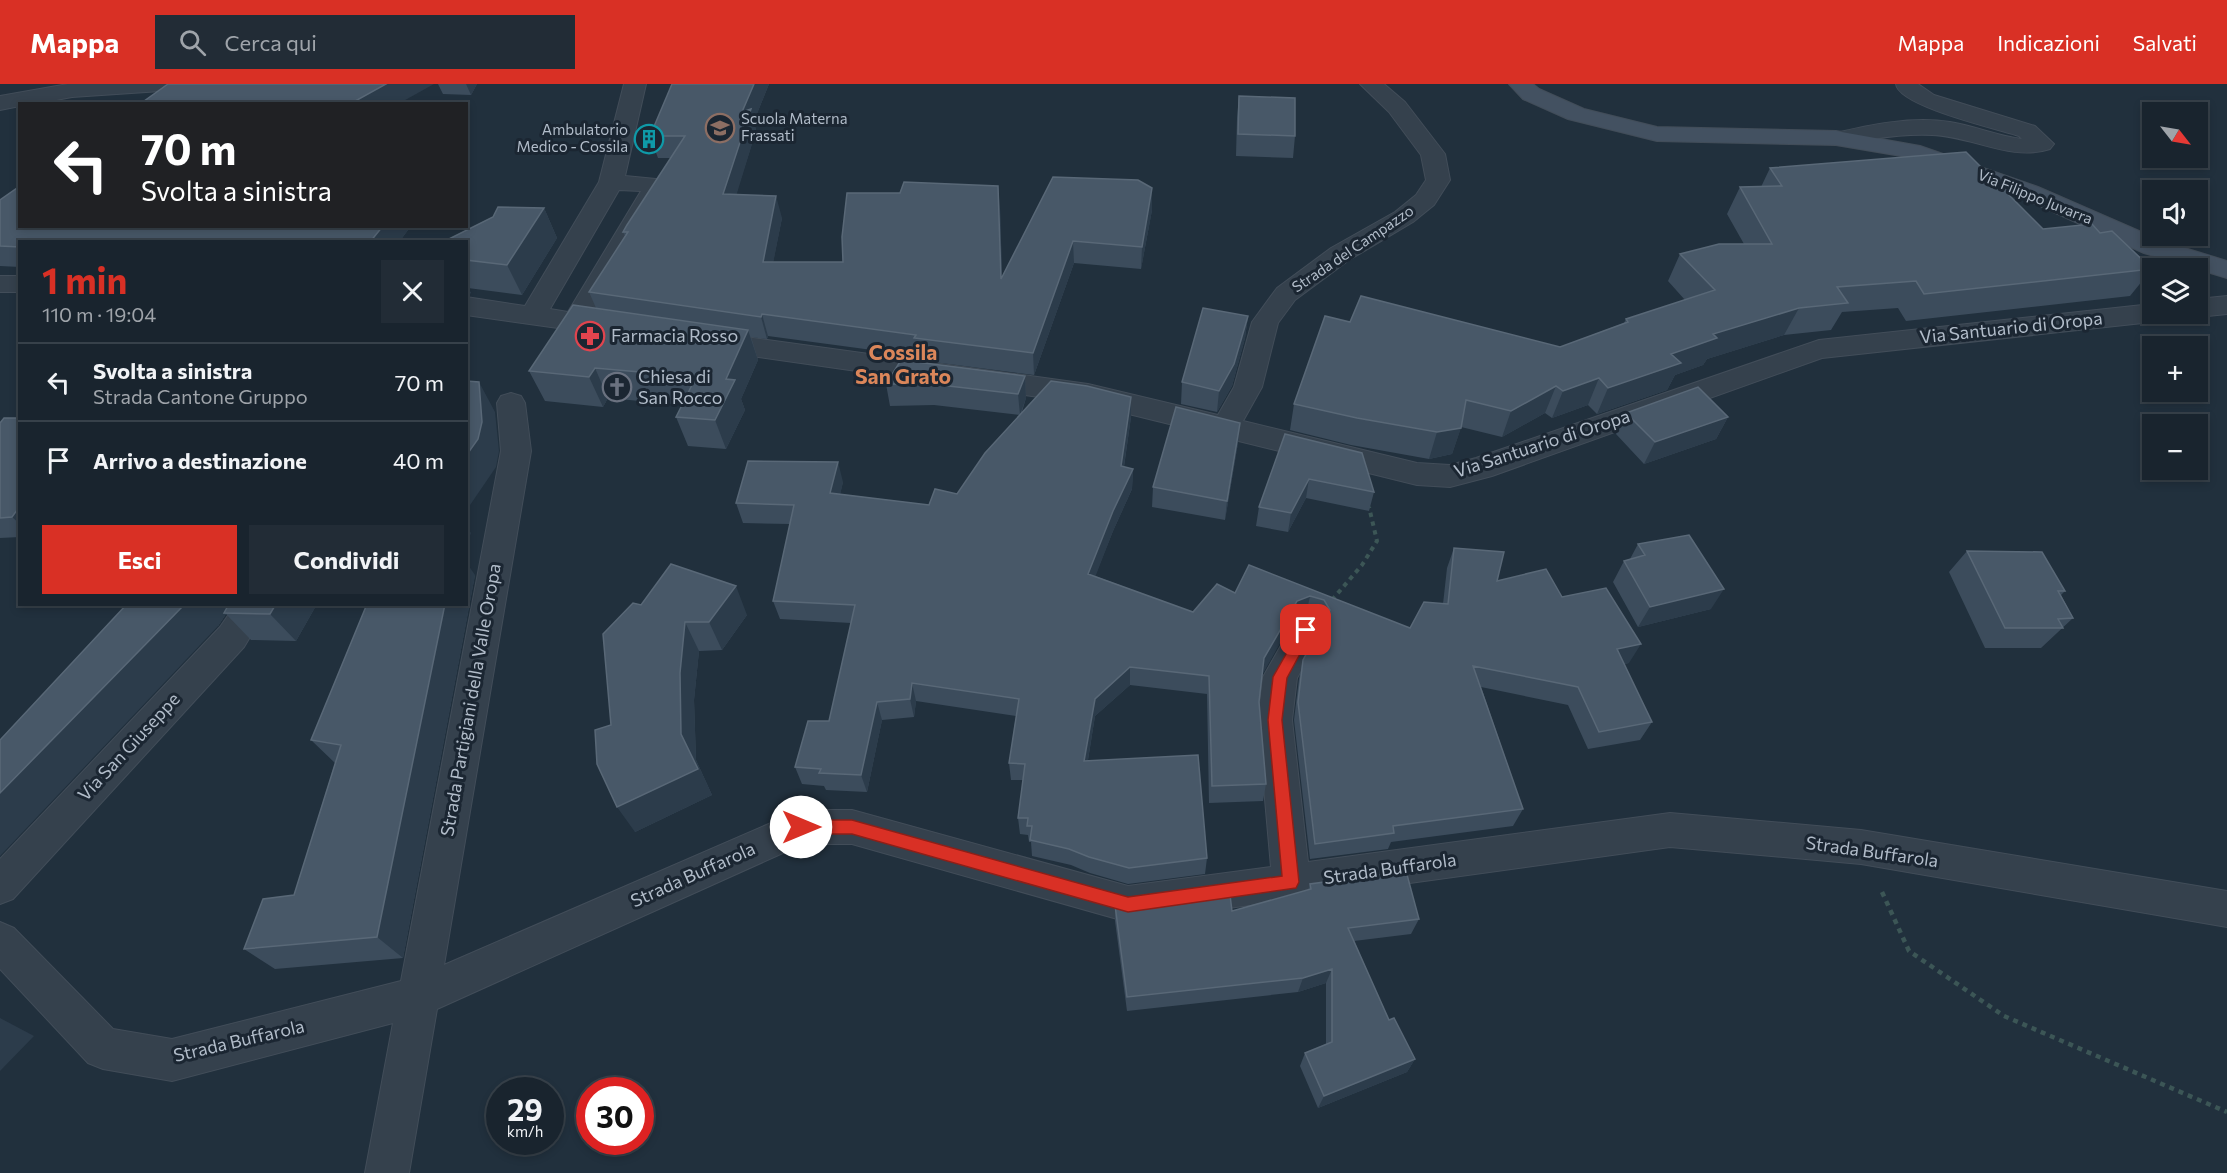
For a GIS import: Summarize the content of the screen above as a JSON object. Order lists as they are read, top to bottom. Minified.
{"streets":{"main road":["Via Filippo Juvarra"],"street":["Strada del Campazzo","Via Santuario di Oropa","Strada Partigiani della Valle Oropa","Via San Giuseppe","Strada Buffarola"]},"crossings":[["Strada del Campazzo","Via Santuario di Oropa"],["Strada Partigiani della Valle Oropa","Strada Buffarola"]],"districts":["Cossila San Grato"],"places":{"school or university":["Scuola Materna Frassati"],"building":["Ambulatorio Medico - Cossila"],"pharmacy":["Farmacia Rosso"],"church":["Chiesa di San Rocco"]},"north":"bottom right","page":{"header":"Mappa","search":"Cerca qui","nav":["Mappa","Indicazioni","Salvati"],"map_buttons":["+","−"],"turn":["70 m","Svolta a sinistra"],"heading":["1 min","110 m · 19:04"],"list":[{"name":"Svolta a sinistra","note":"Strada Cantone Gruppo","value":"70 m"},{"name":"Arrivo a destinazione","value":"40 m"}],"buttons":["Esci","Condividi"],"speed":"29 km/h","limit":"30"}}
